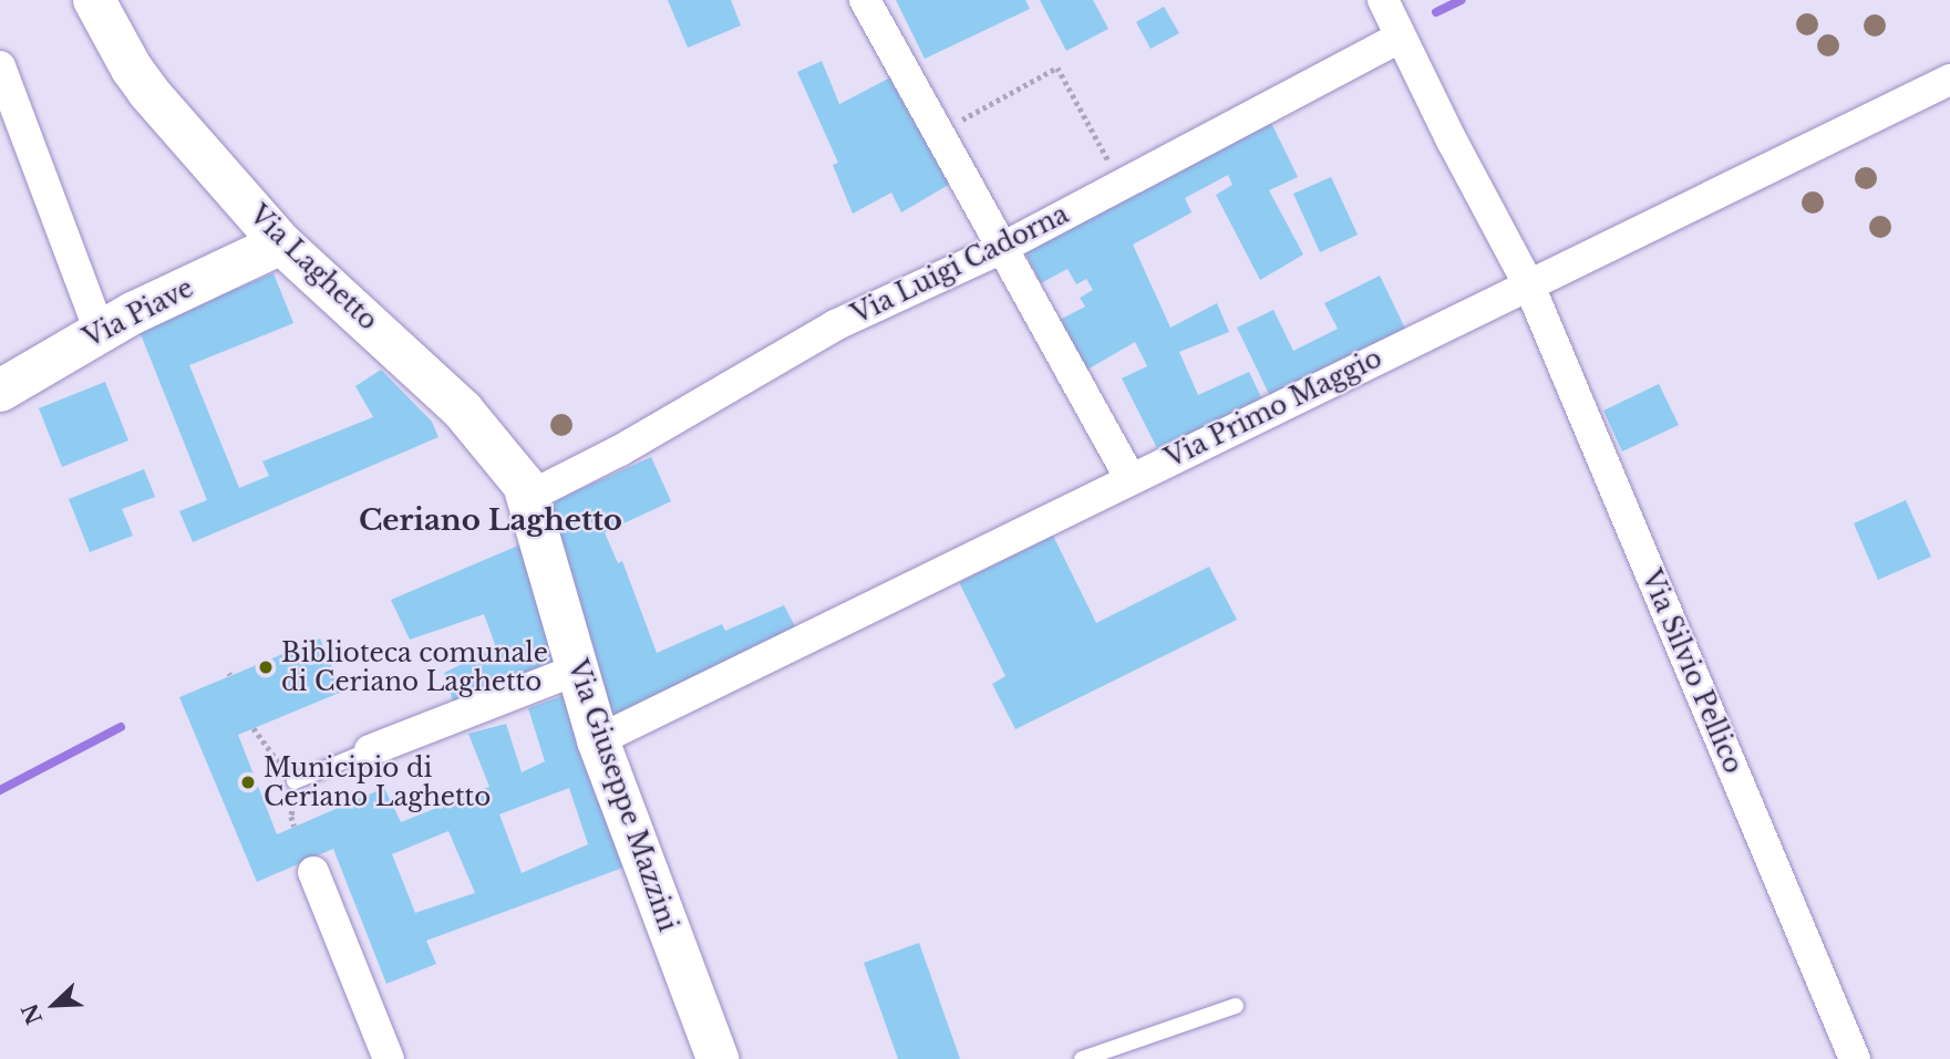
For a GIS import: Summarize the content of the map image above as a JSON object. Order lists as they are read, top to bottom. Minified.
{"streets":{"street":["Via Luigi Cadorna","Via Laghetto","Via Piave","Via Primo Maggio","Via Silvio Pellico","Via Giuseppe Mazzini"]},"crossings":[["Via Luigi Cadorna","Via Laghetto"],["Via Luigi Cadorna","Via Silvio Pellico"],["Via Luigi Cadorna","Via Giuseppe Mazzini"],["Via Laghetto","Via Piave"],["Via Laghetto","Via Giuseppe Mazzini"],["Via Primo Maggio","Via Silvio Pellico"],["Via Primo Maggio","Via Giuseppe Mazzini"]],"districts":["Ceriano Laghetto"],"places":["Biblioteca comunale di Ceriano Laghetto","Municipio di Ceriano Laghetto"],"north":"bottom left"}
